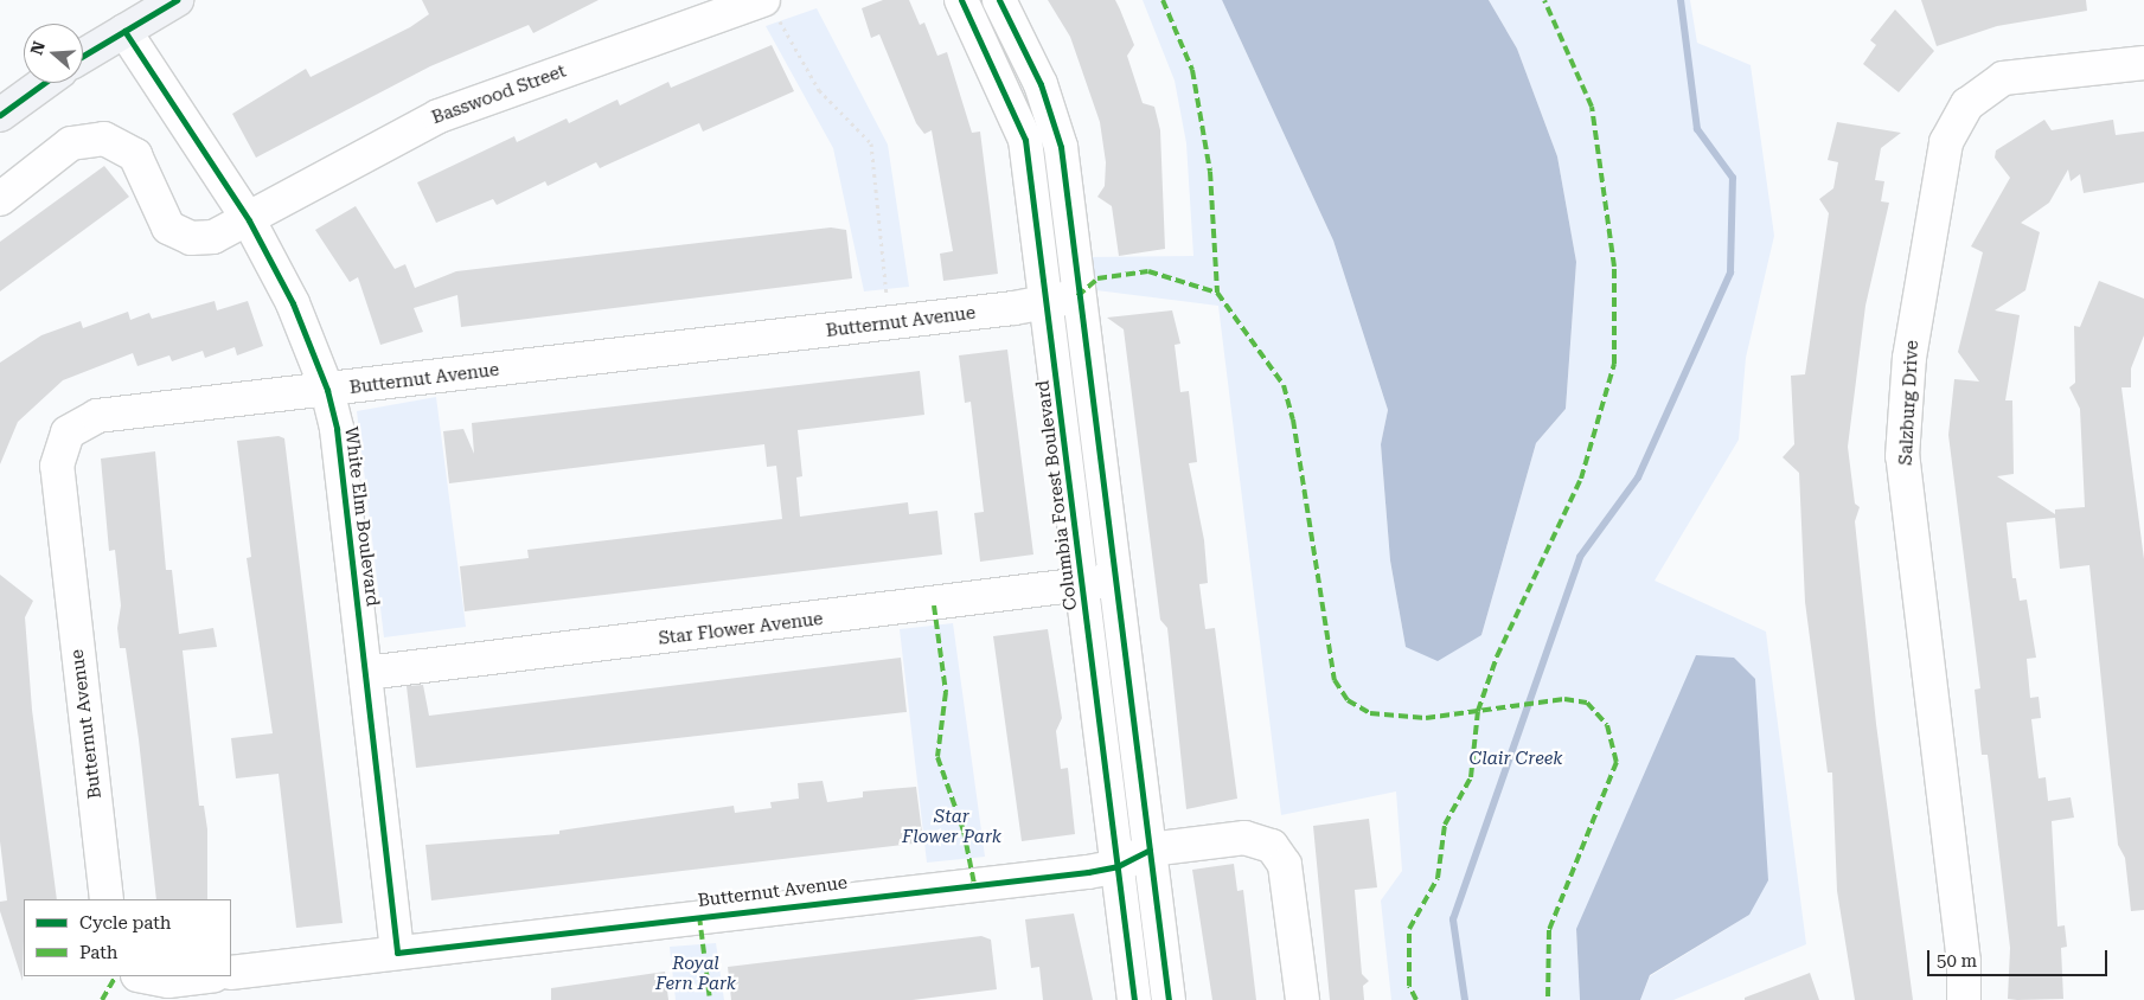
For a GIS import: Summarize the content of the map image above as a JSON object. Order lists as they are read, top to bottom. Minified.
{"streets":{"street":["Basswood Street","Butternut Avenue","Salzburg Drive","Columbia Forest Boulevard","White Elm Boulevard","Star Flower Avenue"]},"crossings":[["Basswood Street","White Elm Boulevard"],["Butternut Avenue","Columbia Forest Boulevard"],["Butternut Avenue","White Elm Boulevard"],["Columbia Forest Boulevard","Star Flower Avenue"],["White Elm Boulevard","Star Flower Avenue"]],"parks":["Clair Creek","Star Flower Park","Royal Fern Park"],"legend":["Cycle path","Path"],"scale_bar":"50 m","north":"left"}
